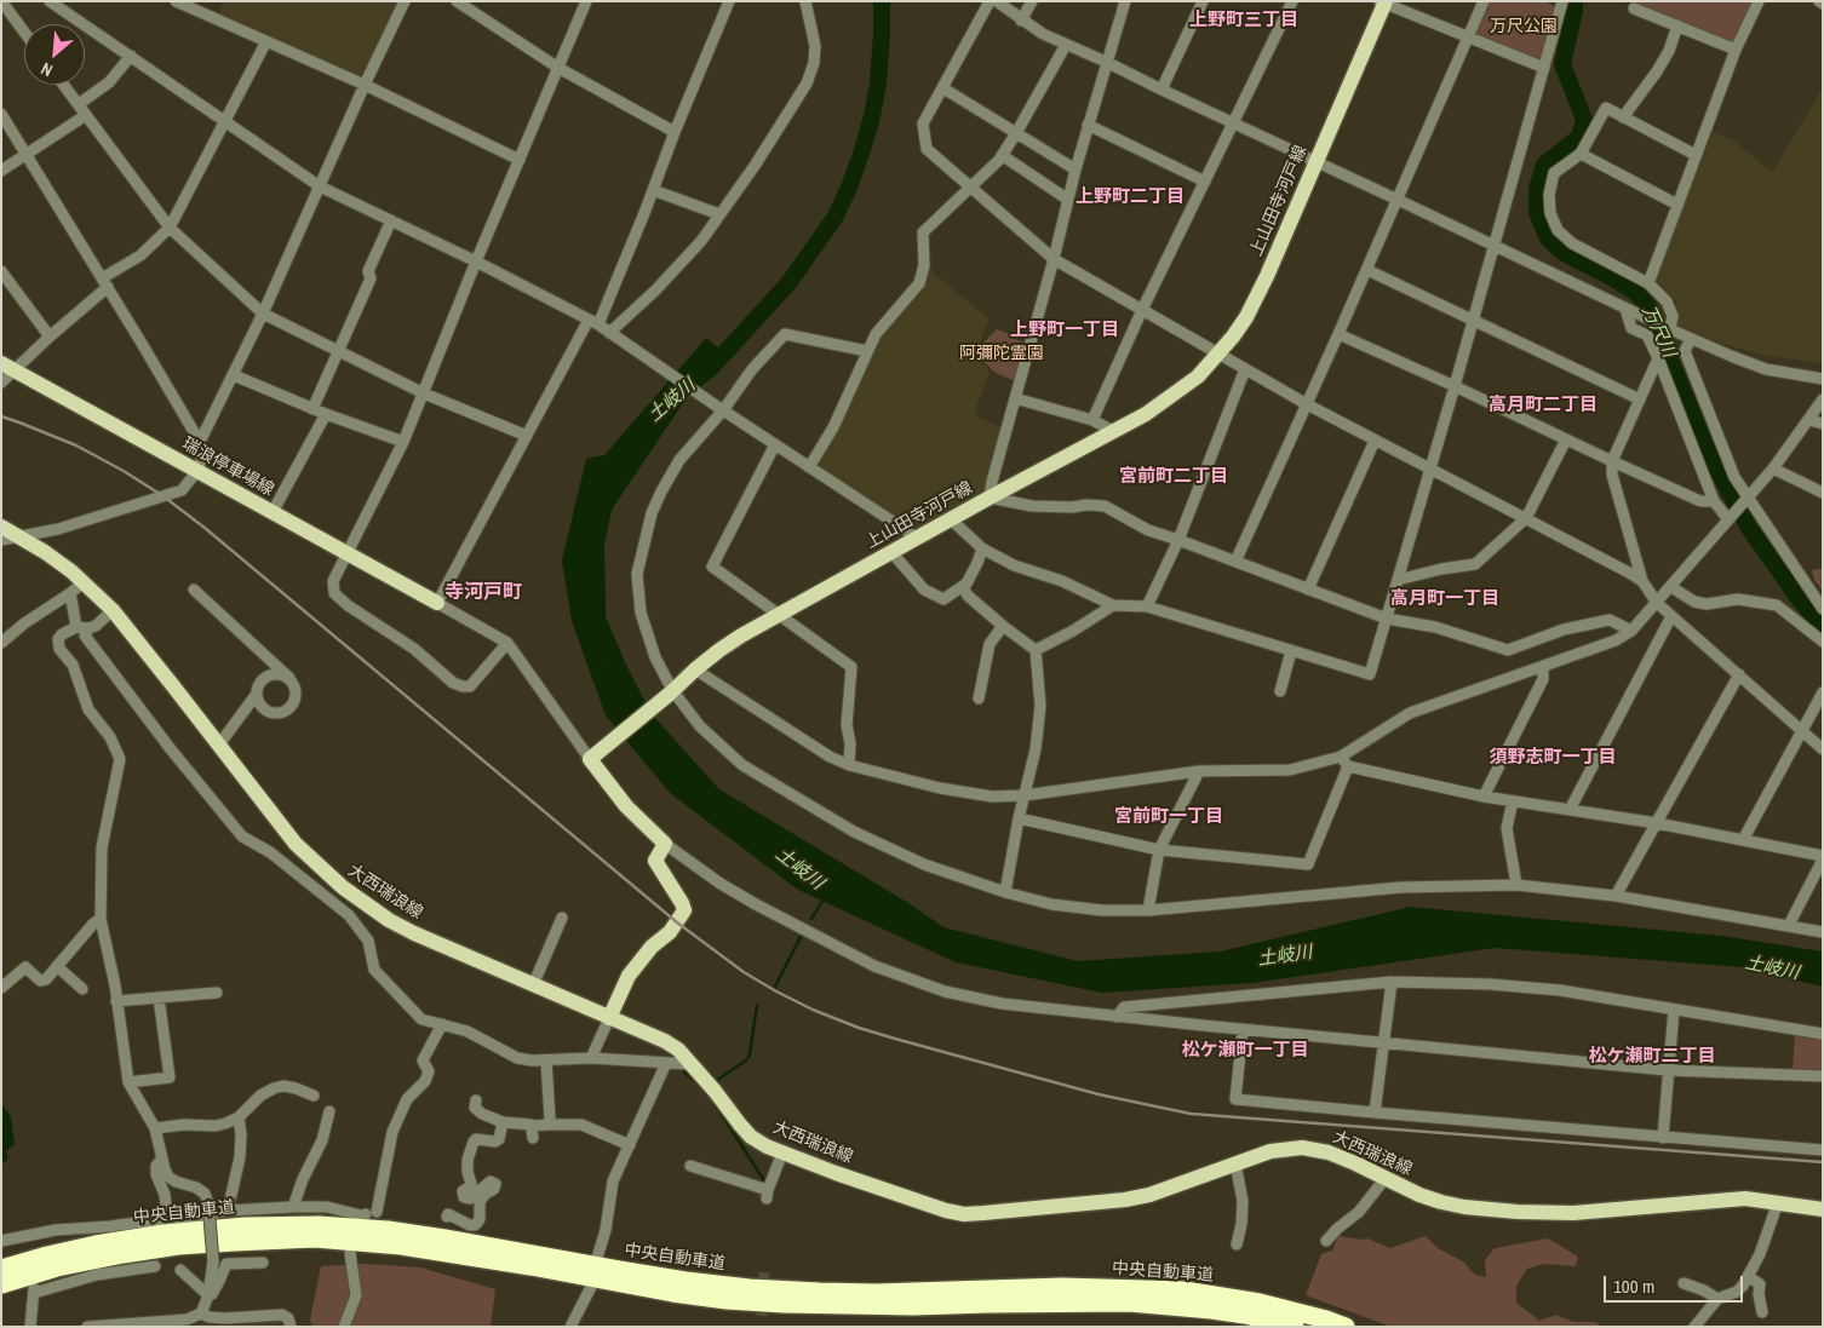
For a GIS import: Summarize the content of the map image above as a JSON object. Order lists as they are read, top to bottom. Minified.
{"streets":{"highway":["中央自動車道"],"main road":["上山田寺河戸線","瑞浪停車場線","大西瑞浪線"]},"districts":["上野町三丁目","上野町二丁目","上野町一丁目","高月町二丁目","宮前町二丁目","寺河戸町","高月町一丁目","須野志町一丁目","宮前町一丁目","松ケ瀬町一丁目","松ケ瀬町二丁目"],"water":["万尺川","土岐川"],"parks":["万尺公園","阿彌陀霊園"],"scale_bar":"100 m","north":"bottom left"}
